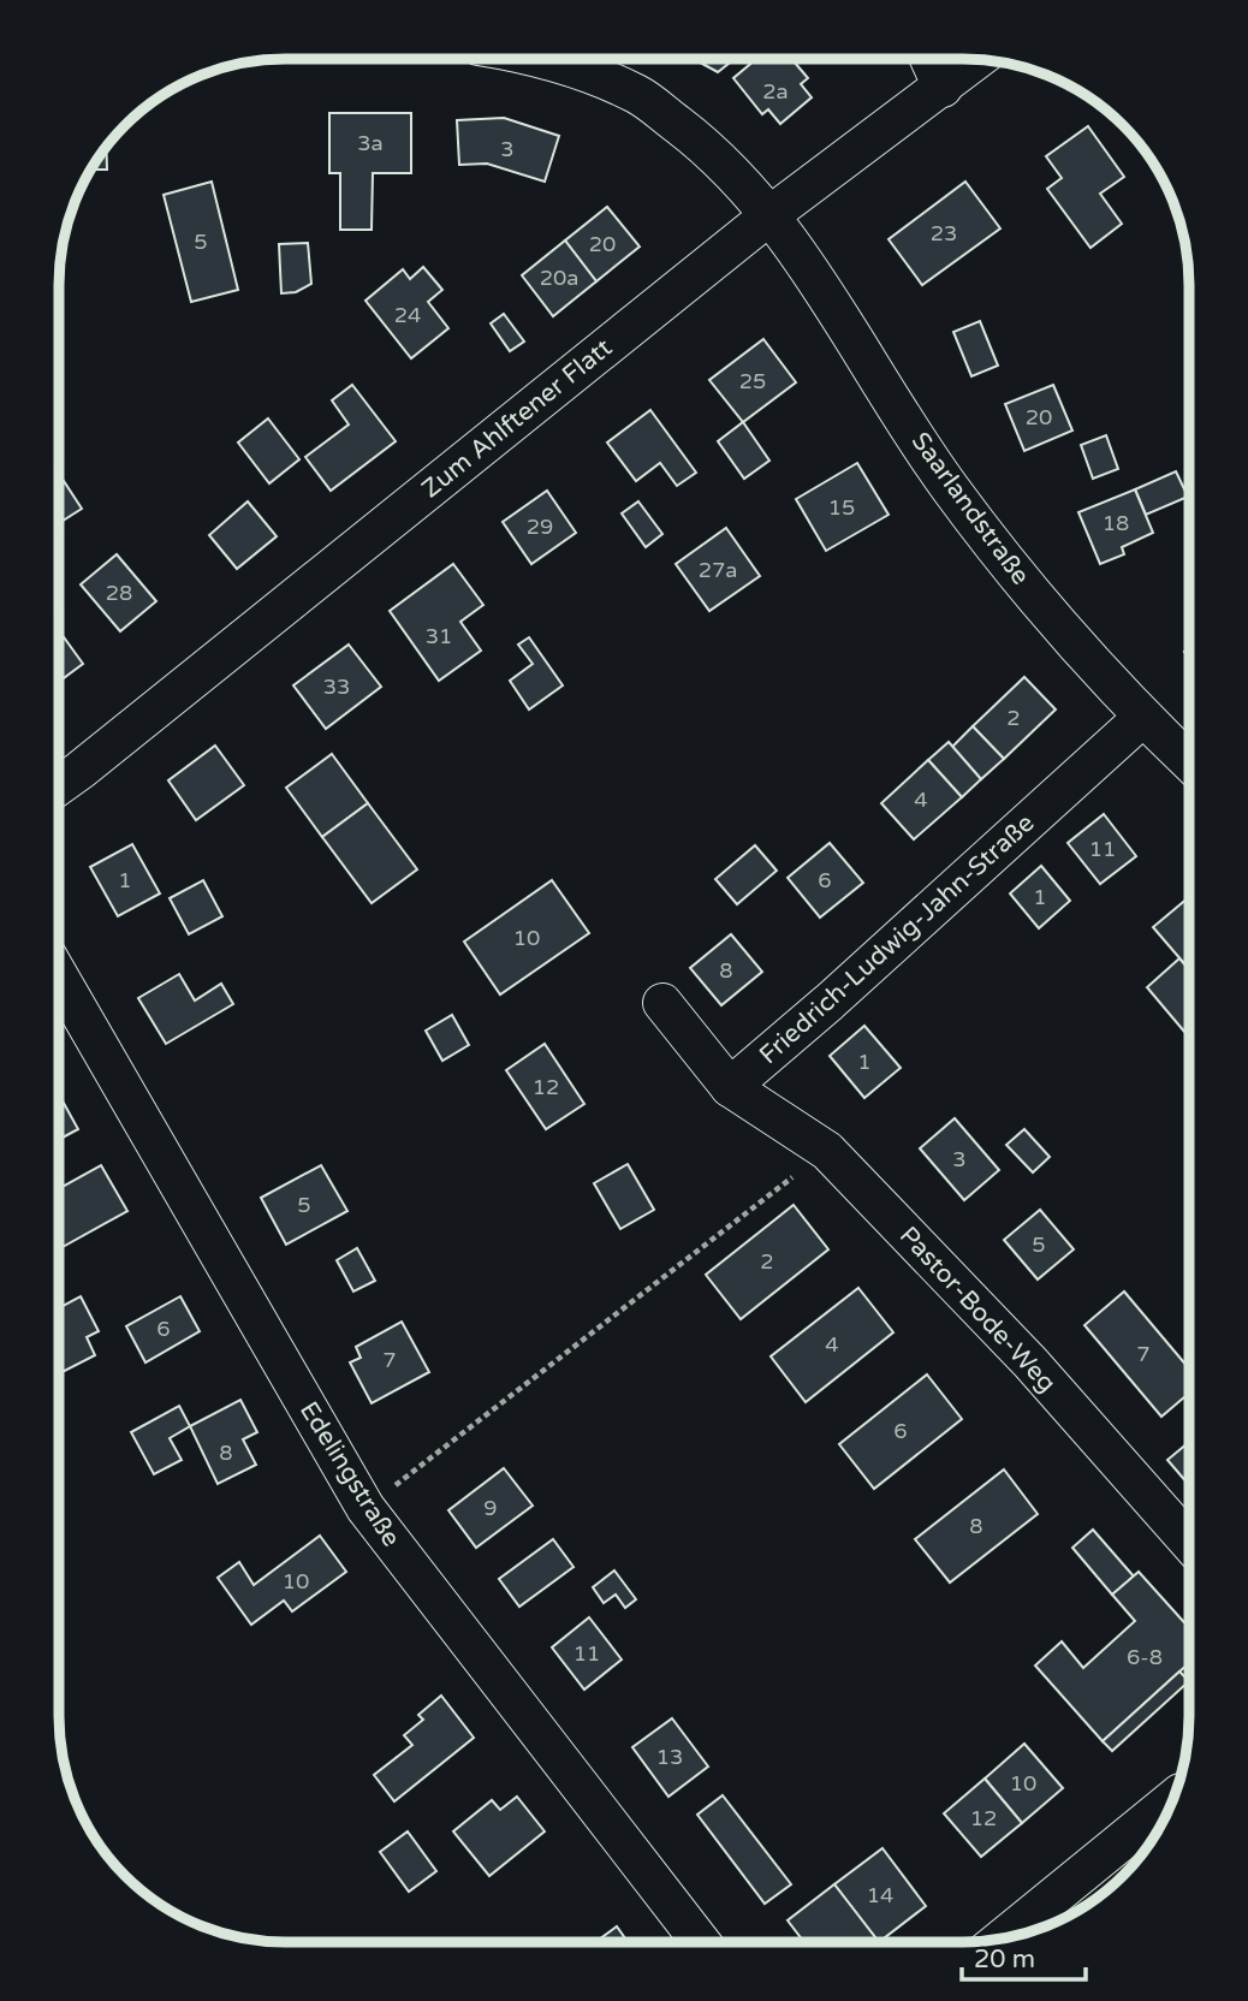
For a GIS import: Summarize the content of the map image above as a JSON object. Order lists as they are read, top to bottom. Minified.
{"streets":{"street":["Zum Ahlftener Flatt","Saarlandstraße","Friedrich-Ludwig-Jahn-Straße","Pastor-Bode-Weg","Edelingstraße"]},"crossings":[["Zum Ahlftener Flatt","Saarlandstraße"],["Saarlandstraße","Friedrich-Ludwig-Jahn-Straße"],["Friedrich-Ludwig-Jahn-Straße","Pastor-Bode-Weg"]],"house_numbers":["2a","3a","3","23","5","20","20a","24","25","20","15","18","29","27a","28","31","33","2","4","11","1","6","1","10","8","1","12","3","5","5","2","6","4","7","7","6","8","9","8","10","11","6-8","13","10","12","14"],"scale_bar":"20 m"}
